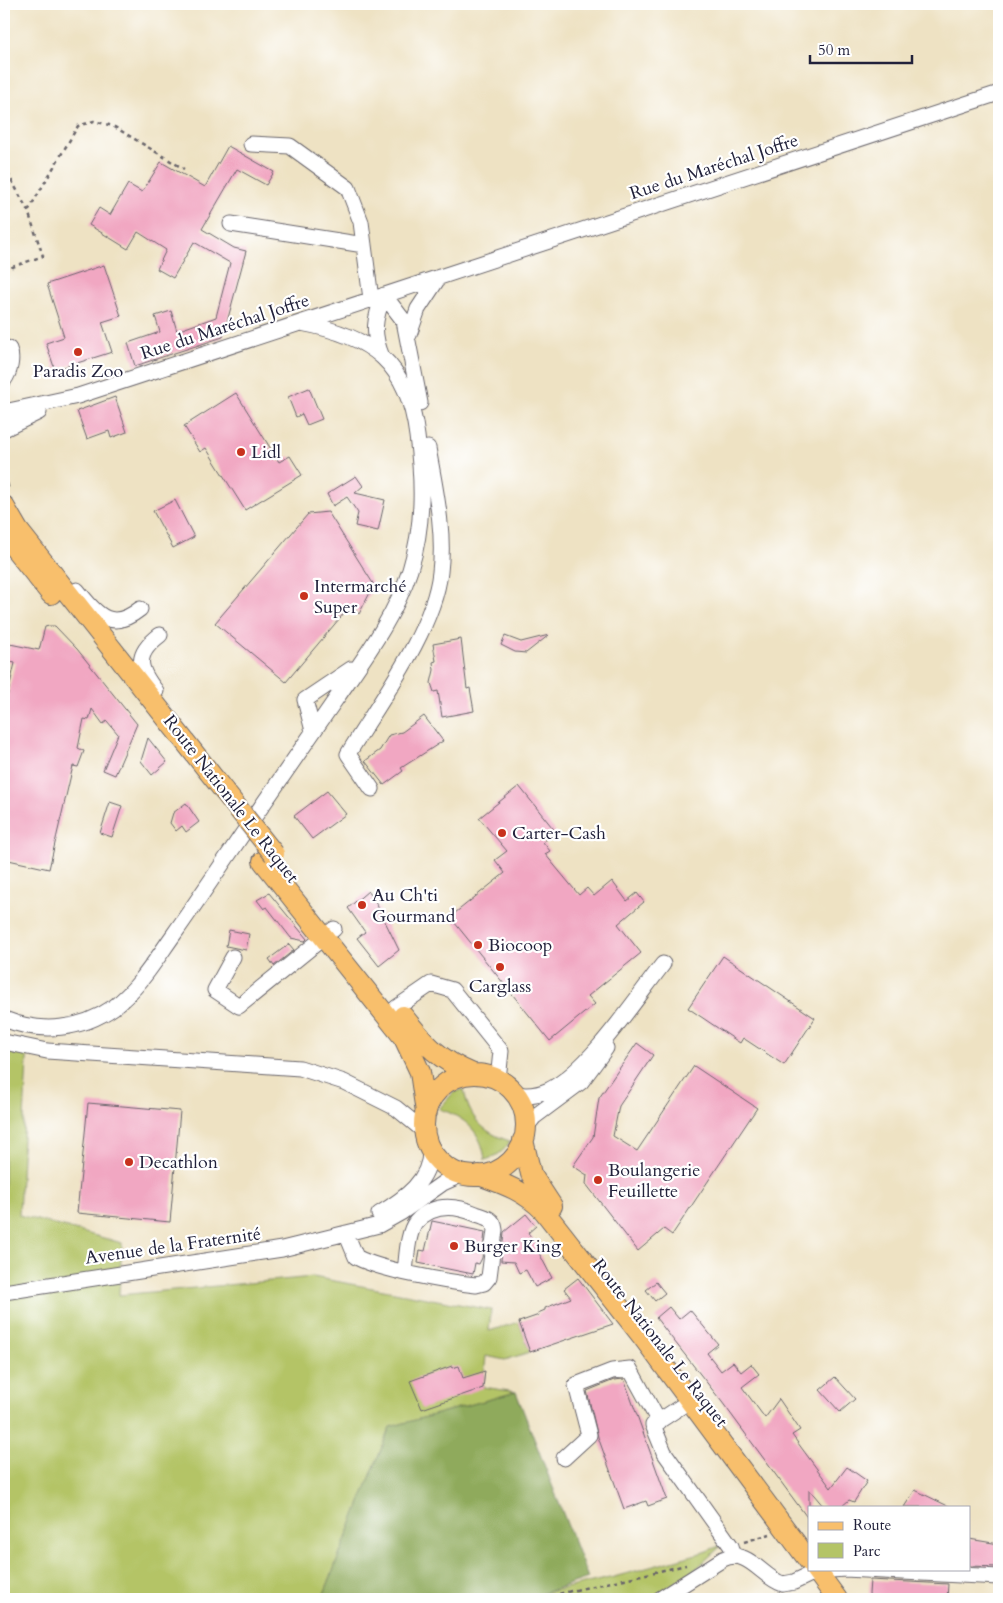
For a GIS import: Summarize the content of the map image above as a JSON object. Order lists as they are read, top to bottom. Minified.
{"streets":{"main road":["Route Nationale Le Raquet"],"street":["Rue du Maréchal Joffre","Avenue de la Fraternité"]},"crossings":[["Route Nationale Le Raquet","Avenue de la Fraternité"]],"places":["Paradis Zoo","Lidl","Intermarché Super","Carter-Cash","Au Ch'ti Gourmand","Biocoop","Carglass","Decathlon","Boulangerie Feuillette","Burger King"],"legend":["Route","Parc"],"scale_bar":"50 m"}
